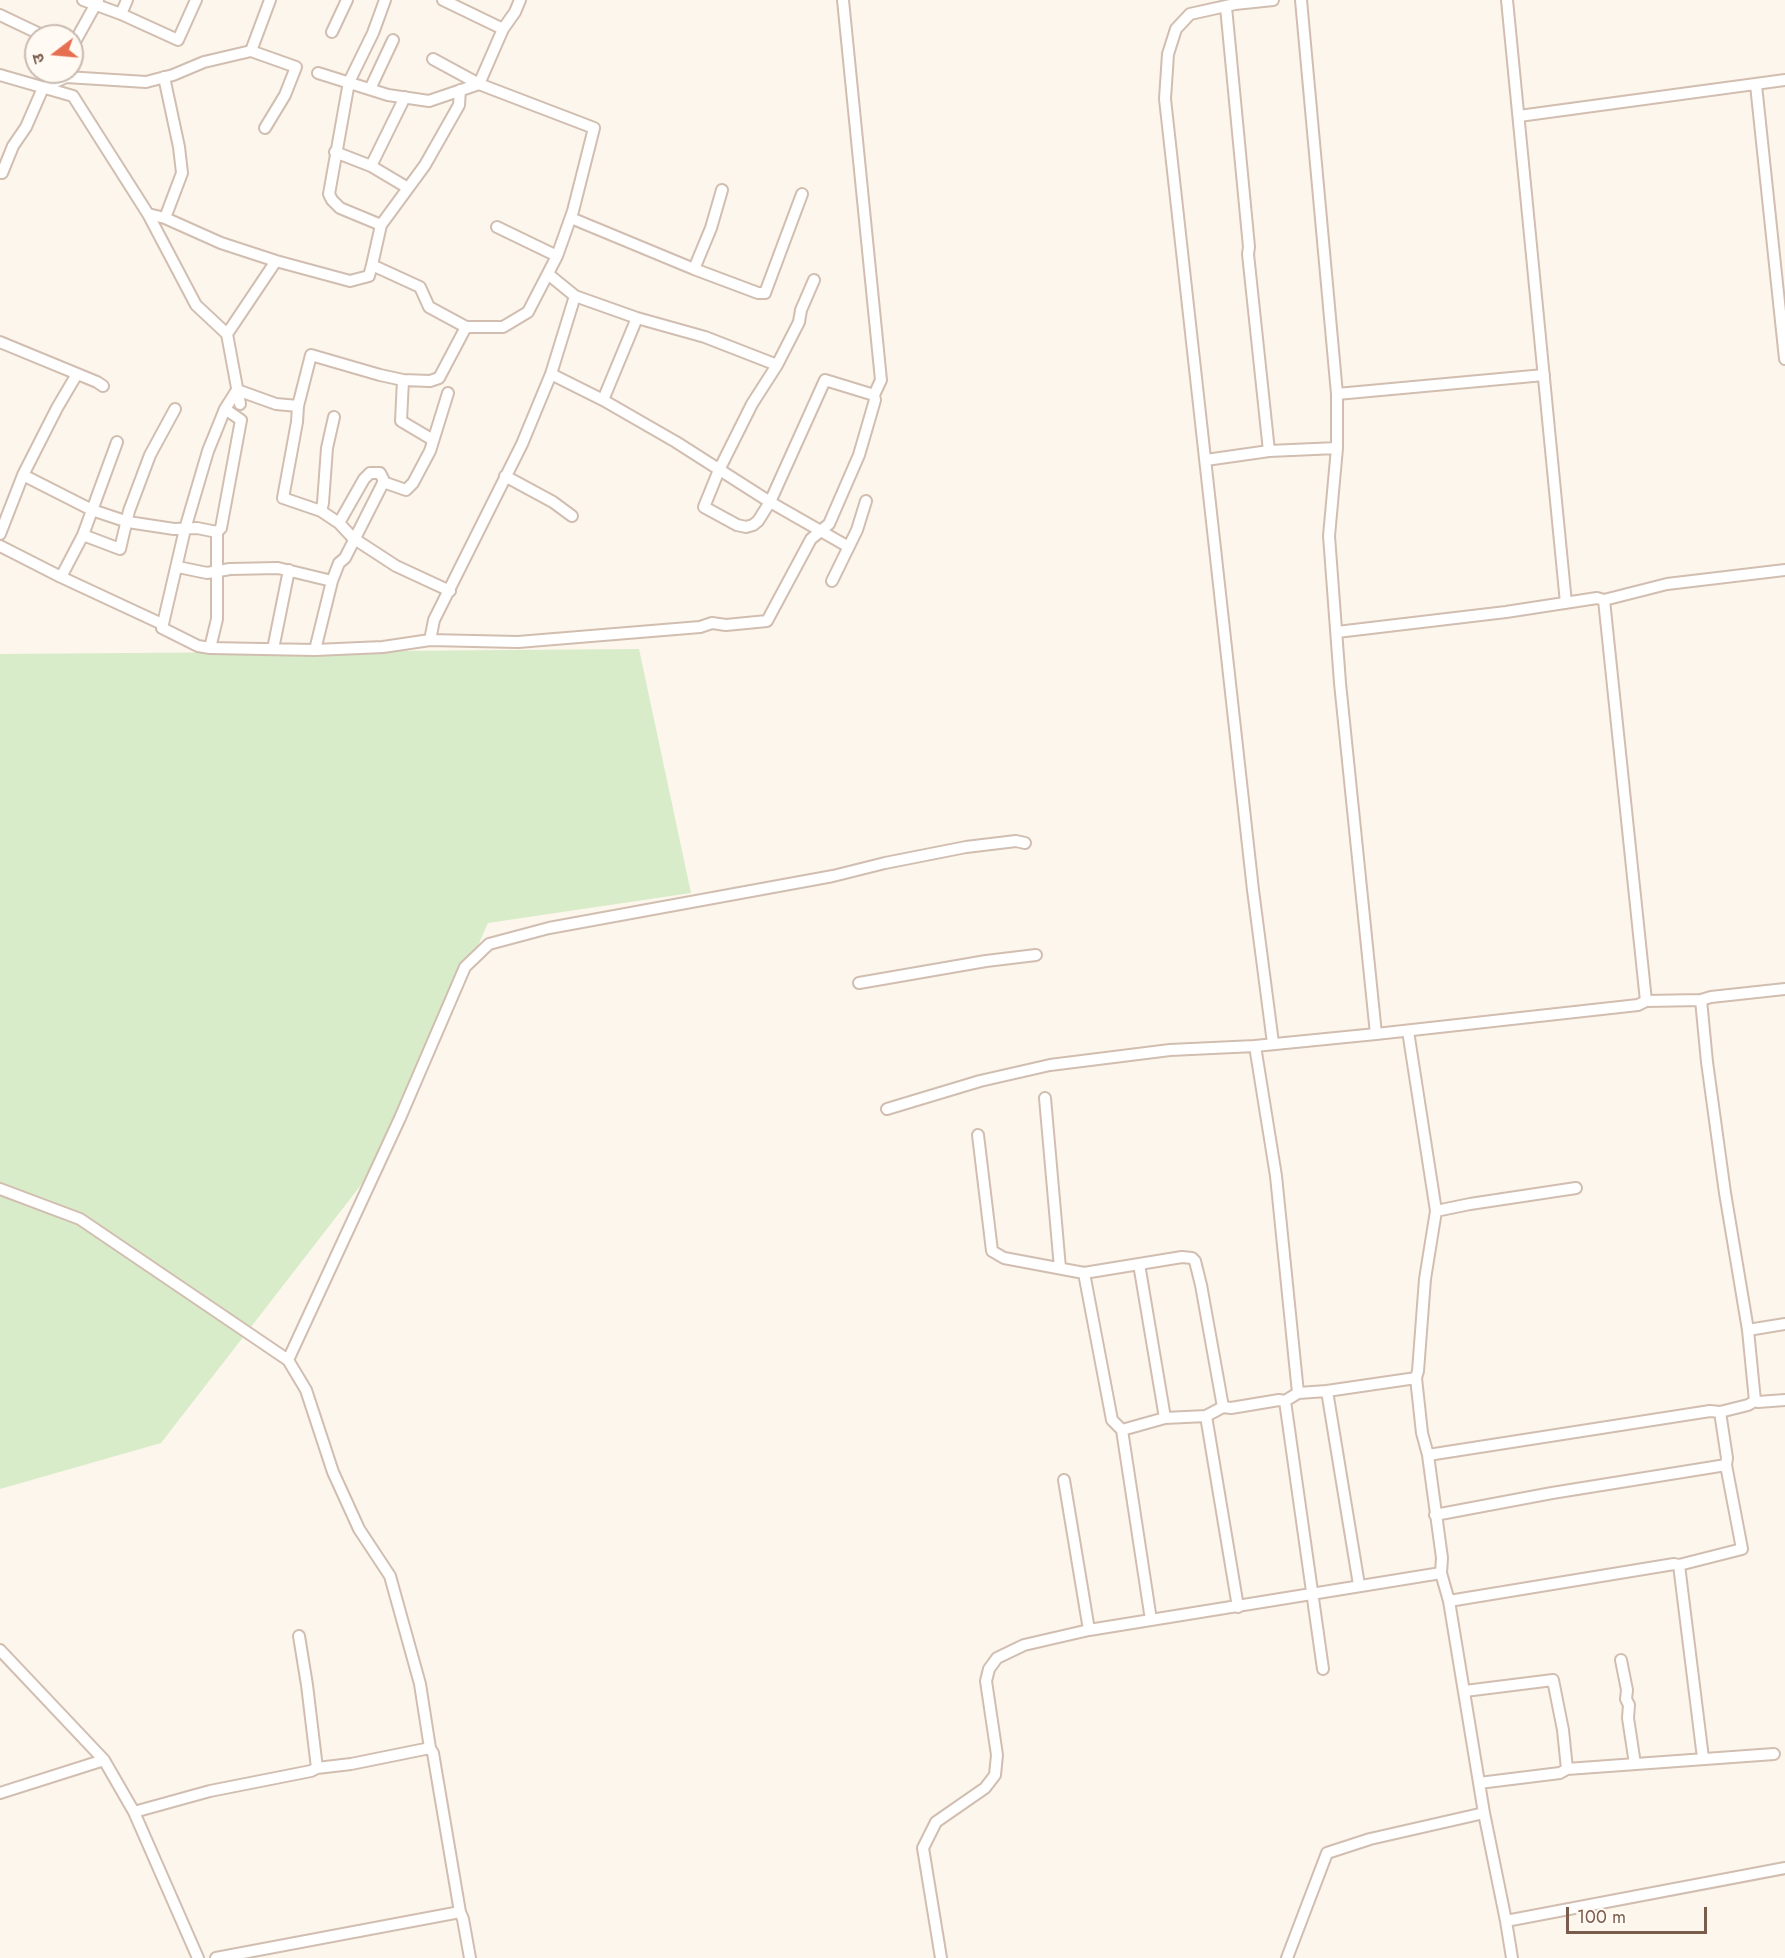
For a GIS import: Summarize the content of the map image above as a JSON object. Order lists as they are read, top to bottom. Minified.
{"scale_bar":"100 m","north":"left"}
